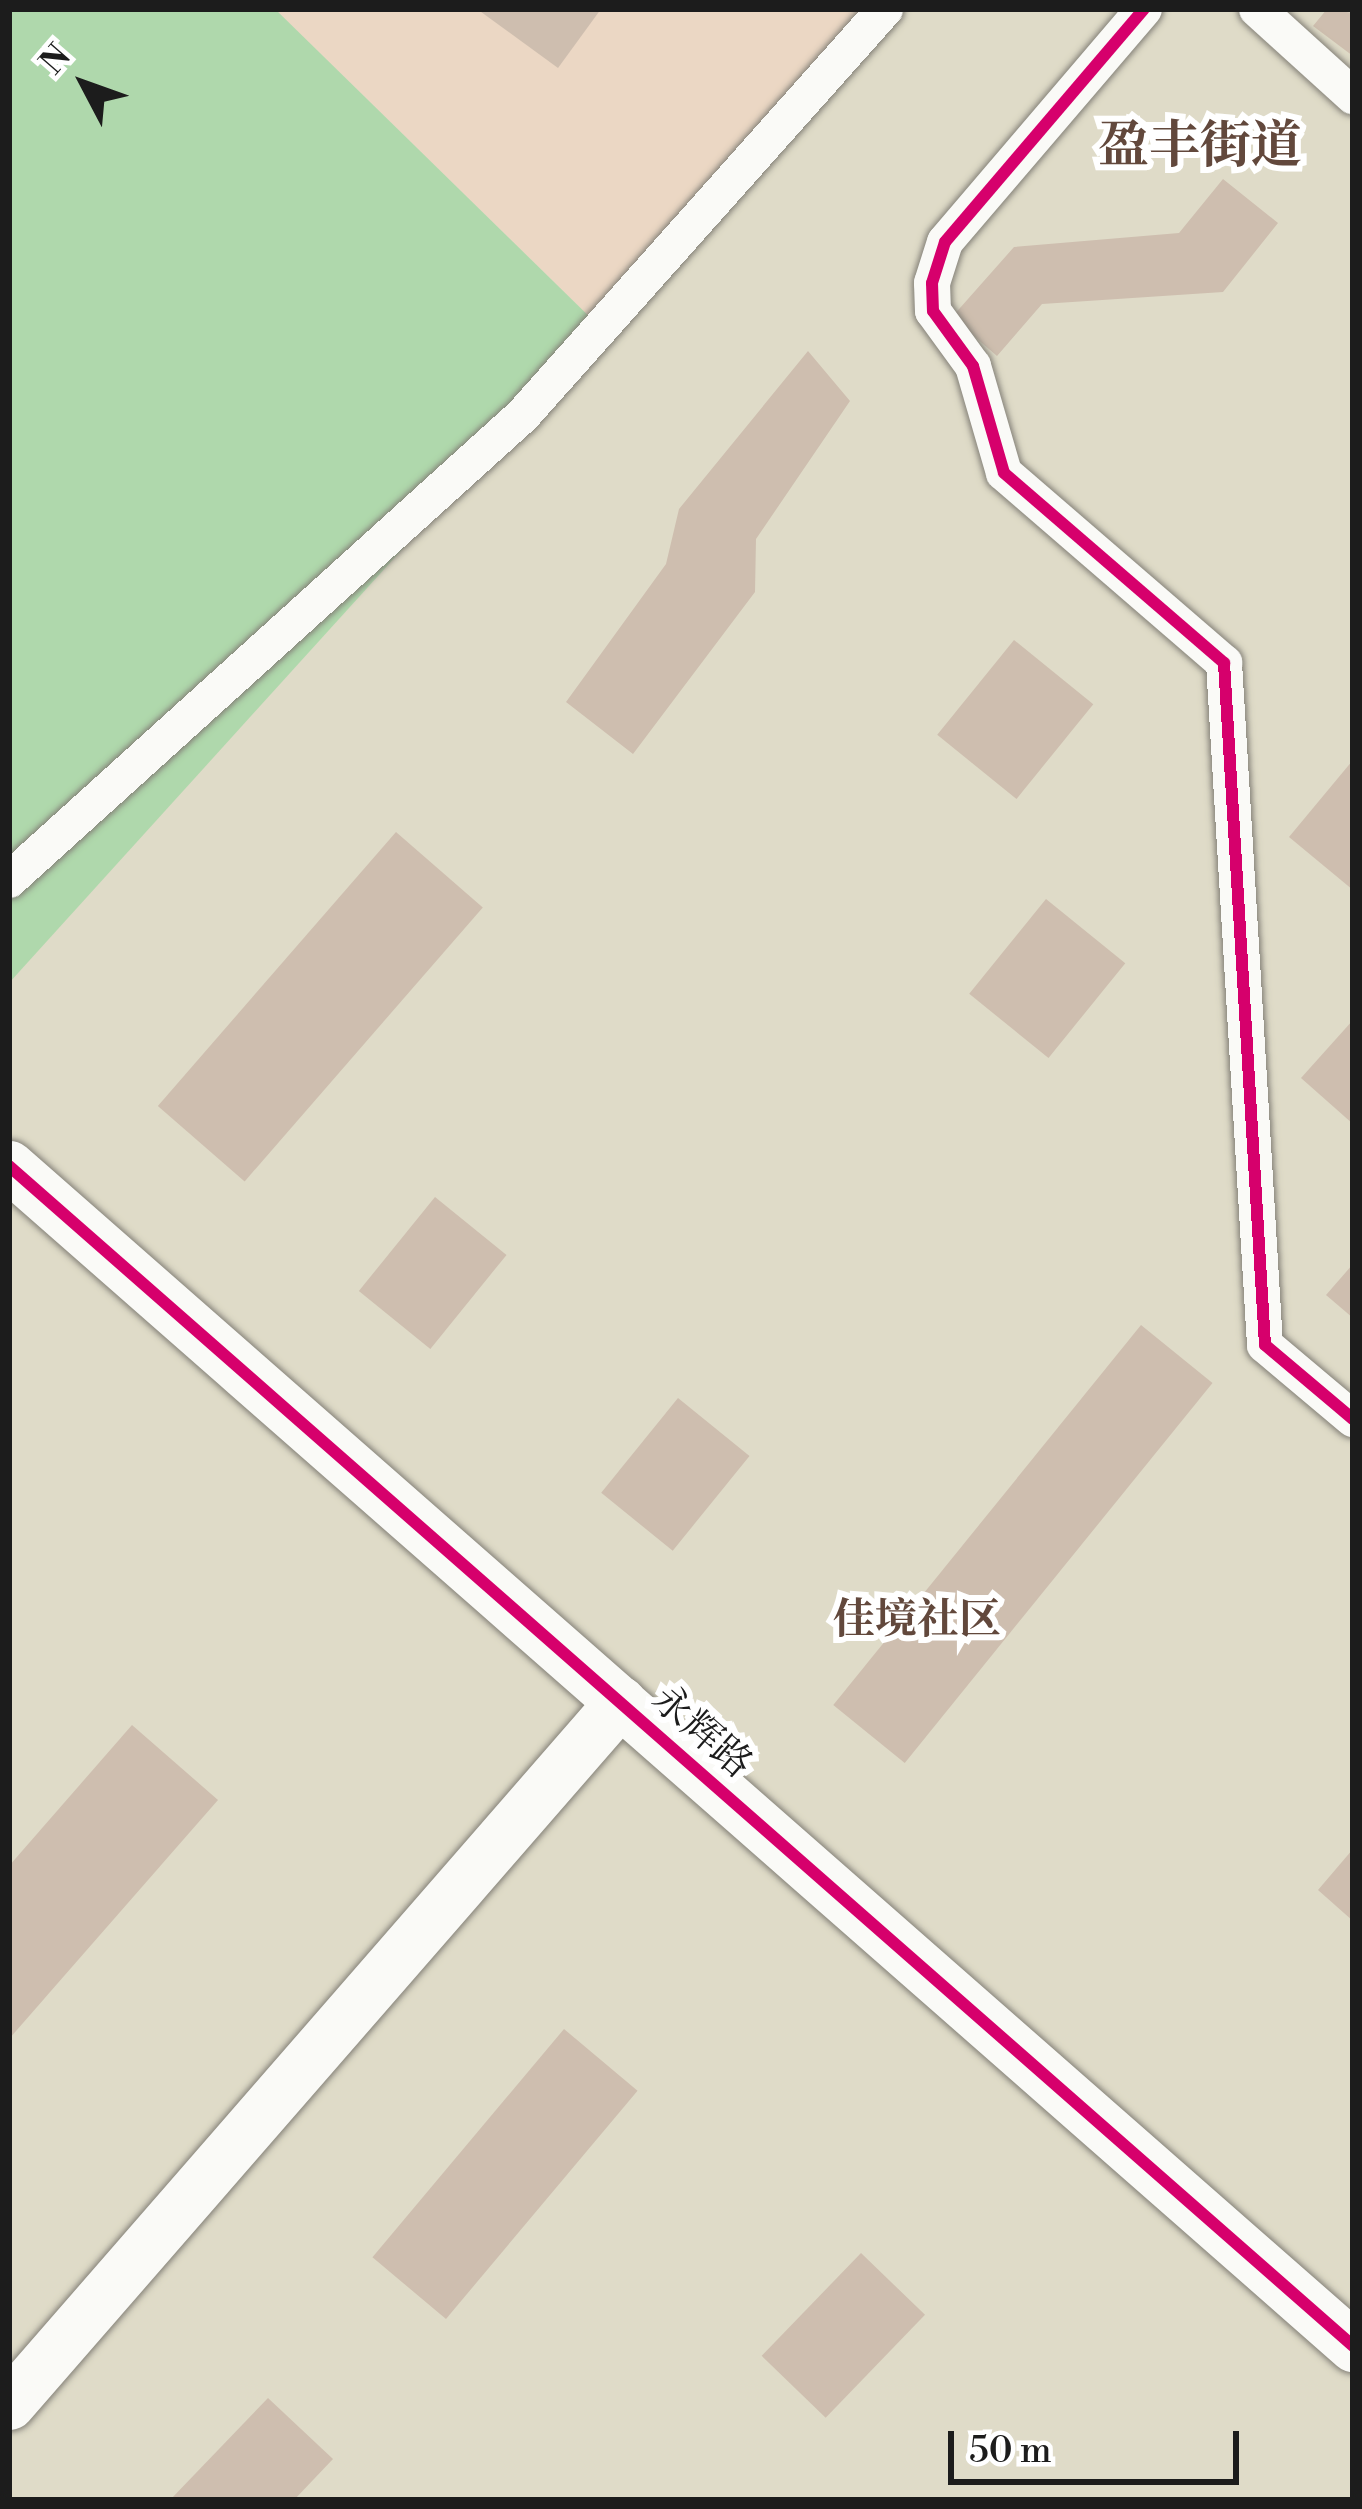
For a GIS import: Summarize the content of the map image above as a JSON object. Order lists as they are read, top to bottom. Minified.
{"streets":{"street":["永辉路"]},"districts":["盈丰街道","佳境社区"],"scale_bar":"50 m","north":"top left"}
